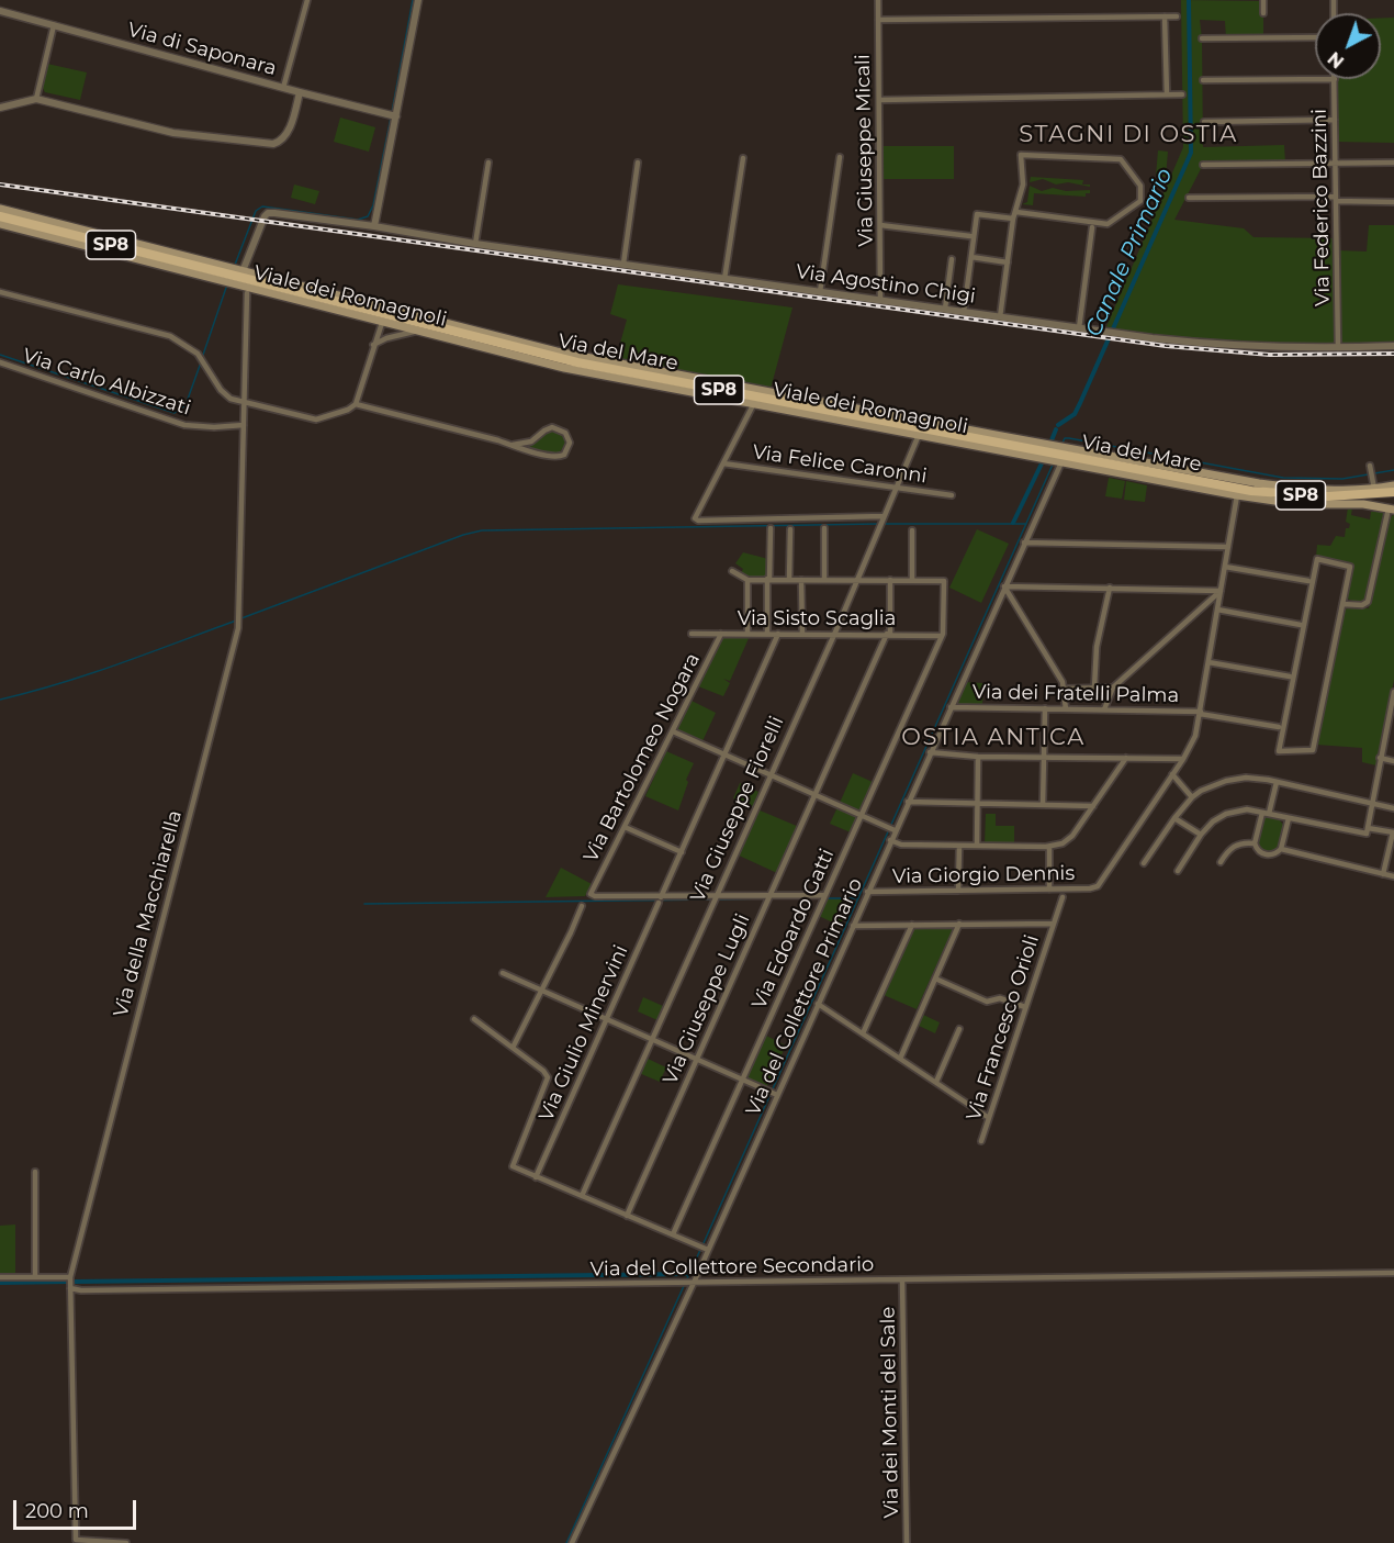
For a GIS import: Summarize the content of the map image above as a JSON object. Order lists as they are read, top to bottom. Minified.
{"streets":{"main road":["SP8","Viale dei Romagnoli","Via del Mare"],"street":["Via di Saponara","Via Giuseppe Micali","Via Federico Bazzini","Via Agostino Chigi","Via Carlo Albizzati","Via Felice Caronni","Via Sisto Scaglia","Via dei Fratelli Palma","Via Bartolomeo Nogara","Via Giuseppe Fiorelli","Via Giorgio Dennis","Via della Macchiarella","Via Edoardo Gatti","Via del Collettore Primario","Via Giuseppe Lugli","Via Francesco Orioli","Via Giulio Minervini","Via del Collettore Secondario","Via dei Monti del Sale"]},"crossings":[["Via Giuseppe Micali","Via Agostino Chigi"],["Via Federico Bazzini","Via Agostino Chigi"],["Via Agostino Chigi","Viale dei Romagnoli"],["Via Agostino Chigi","Via del Mare"],["Viale dei Romagnoli","Via del Mare"],["Viale dei Romagnoli","Via Giuseppe Fiorelli"],["Viale dei Romagnoli","Via del Collettore Primario"],["Via Carlo Albizzati","Via della Macchiarella"],["Via Felice Caronni","Via Giuseppe Fiorelli"],["Via Sisto Scaglia","Via Bartolomeo Nogara"],["Via Sisto Scaglia","Via Giuseppe Fiorelli"],["Via Sisto Scaglia","Via Edoardo Gatti"],["Via Sisto Scaglia","Via Giuseppe Lugli"],["Via Sisto Scaglia","Via Giulio Minervini"],["Via dei Fratelli Palma","Via del Collettore Primario"],["Via Bartolomeo Nogara","Via Giulio Minervini"],["Via Giorgio Dennis","Via del Collettore Primario"],["Via della Macchiarella","Via del Collettore Secondario"],["Via del Collettore Primario","Via Francesco Orioli"],["Via del Collettore Primario","Via del Collettore Secondario"],["Via del Collettore Secondario","Via dei Monti del Sale"]],"districts":["STAGNI DI OSTIA","OSTIA ANTICA"],"water":["Canale Primario"],"scale_bar":"200 m","north":"bottom left"}
